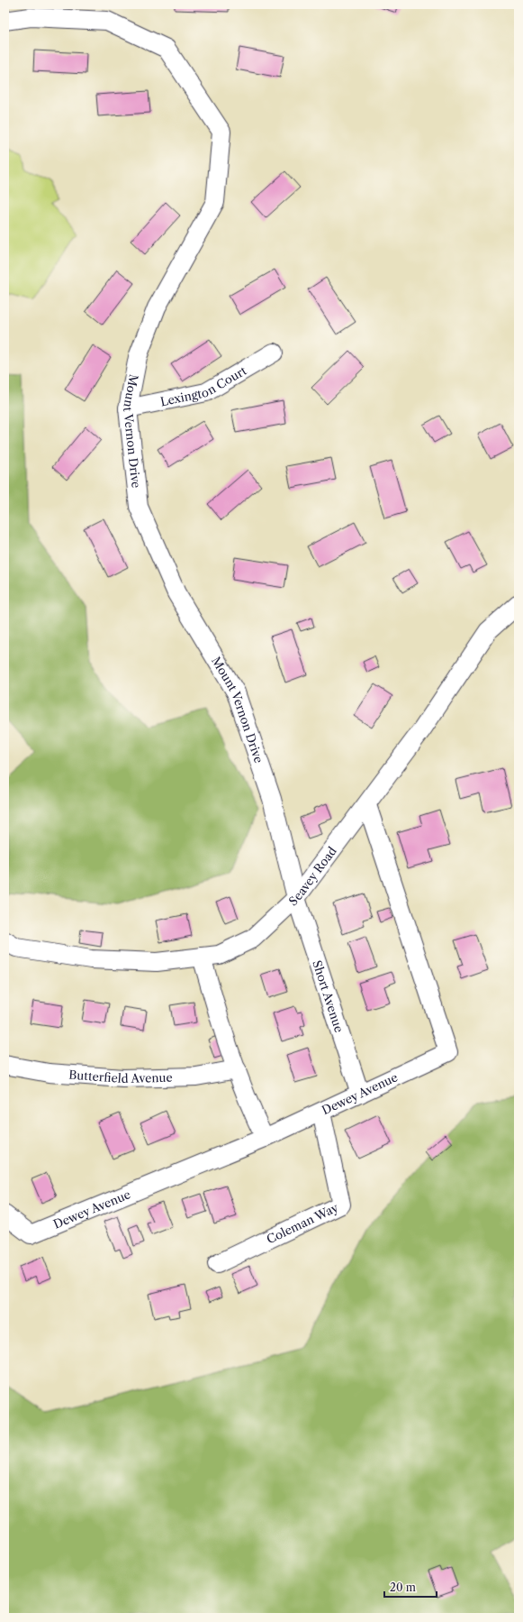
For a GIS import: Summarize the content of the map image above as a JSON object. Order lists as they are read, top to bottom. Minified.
{"streets":{"street":["Lexington Court","Mount Vernon Drive","Seavey Road","Short Avenue","Butterfield Avenue","Dewey Avenue","Coleman Way"]},"crossings":[["Lexington Court","Mount Vernon Drive"],["Mount Vernon Drive","Seavey Road"],["Mount Vernon Drive","Short Avenue"],["Seavey Road","Short Avenue"],["Seavey Road","Dewey Avenue"],["Short Avenue","Dewey Avenue"],["Dewey Avenue","Coleman Way"]],"scale_bar":"20 m"}
